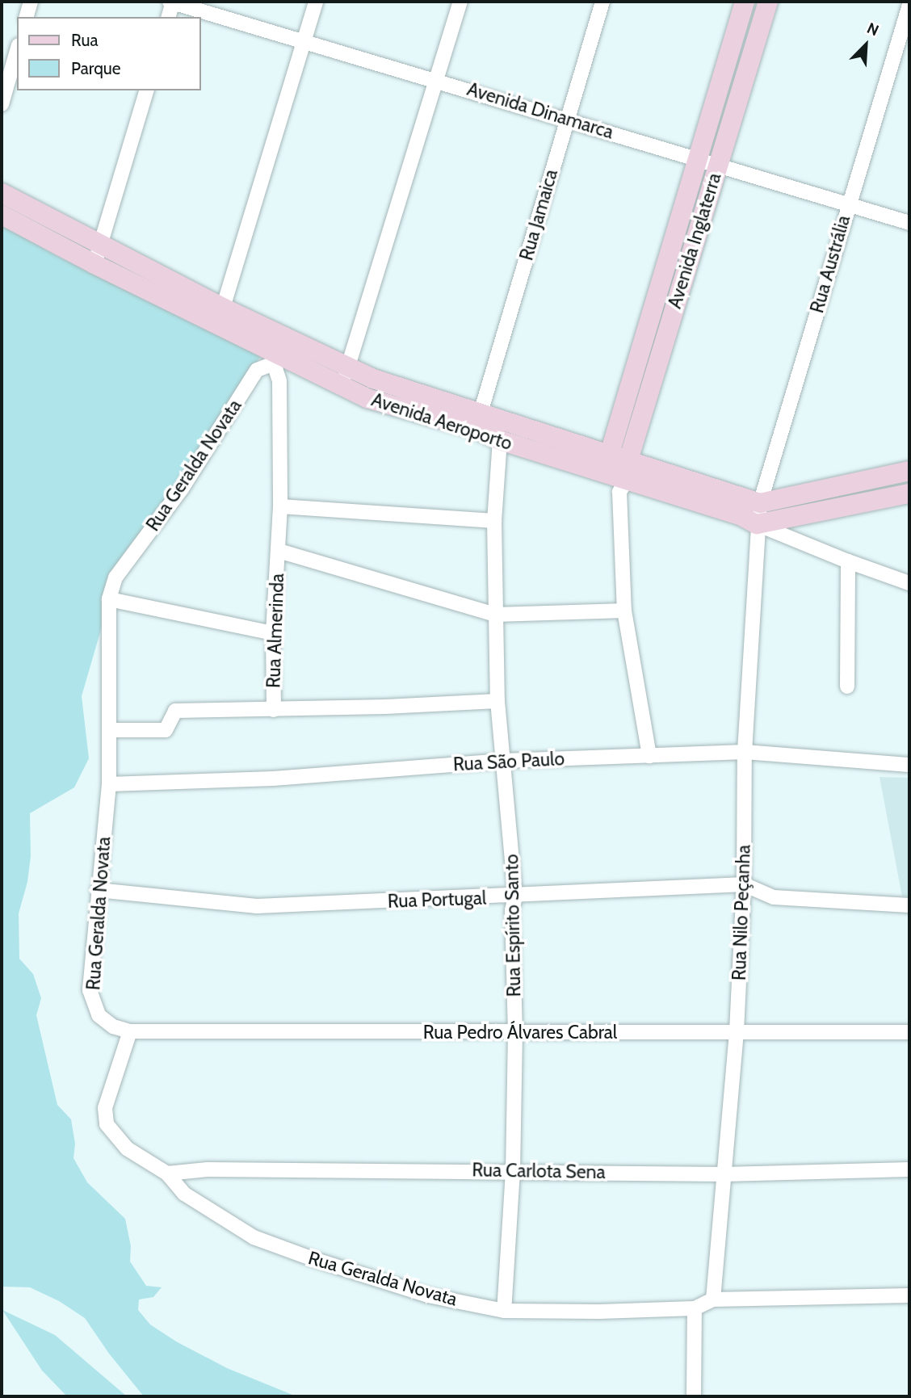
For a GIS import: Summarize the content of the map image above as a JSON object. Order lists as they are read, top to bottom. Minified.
{"streets":{"street":["Avenida Dinamarca","Rua Jamaica","Avenida Inglaterra","Rua Austrália","Avenida Aeroporto","Rua Geralda Novata","Rua Almerinda","Rua São Paulo","Rua Portugal","Rua Nilo Peçanha","Rua Espírito Santo","Rua Pedro Álvares Cabral","Rua Carlota Sena"]},"crossings":[["Avenida Dinamarca","Rua Jamaica"],["Avenida Dinamarca","Avenida Inglaterra"],["Avenida Dinamarca","Rua Austrália"],["Rua Jamaica","Avenida Aeroporto"],["Avenida Inglaterra","Avenida Aeroporto"],["Rua Austrália","Avenida Aeroporto"],["Rua Austrália","Rua Nilo Peçanha"],["Avenida Aeroporto","Rua Geralda Novata"],["Avenida Aeroporto","Rua Almerinda"],["Avenida Aeroporto","Rua Nilo Peçanha"],["Avenida Aeroporto","Rua Espírito Santo"],["Rua Geralda Novata","Rua Almerinda"],["Rua Geralda Novata","Rua São Paulo"],["Rua Geralda Novata","Rua Portugal"],["Rua Geralda Novata","Rua Nilo Peçanha"],["Rua Geralda Novata","Rua Espírito Santo"],["Rua Geralda Novata","Rua Pedro Álvares Cabral"],["Rua Geralda Novata","Rua Carlota Sena"],["Rua Almerinda","Rua Espírito Santo"],["Rua São Paulo","Rua Nilo Peçanha"],["Rua São Paulo","Rua Espírito Santo"],["Rua Portugal","Rua Nilo Peçanha"],["Rua Portugal","Rua Espírito Santo"],["Rua Nilo Peçanha","Rua Pedro Álvares Cabral"],["Rua Nilo Peçanha","Rua Carlota Sena"],["Rua Espírito Santo","Rua Pedro Álvares Cabral"],["Rua Espírito Santo","Rua Carlota Sena"]],"legend":["Rua","Parque"],"north":"top right"}
